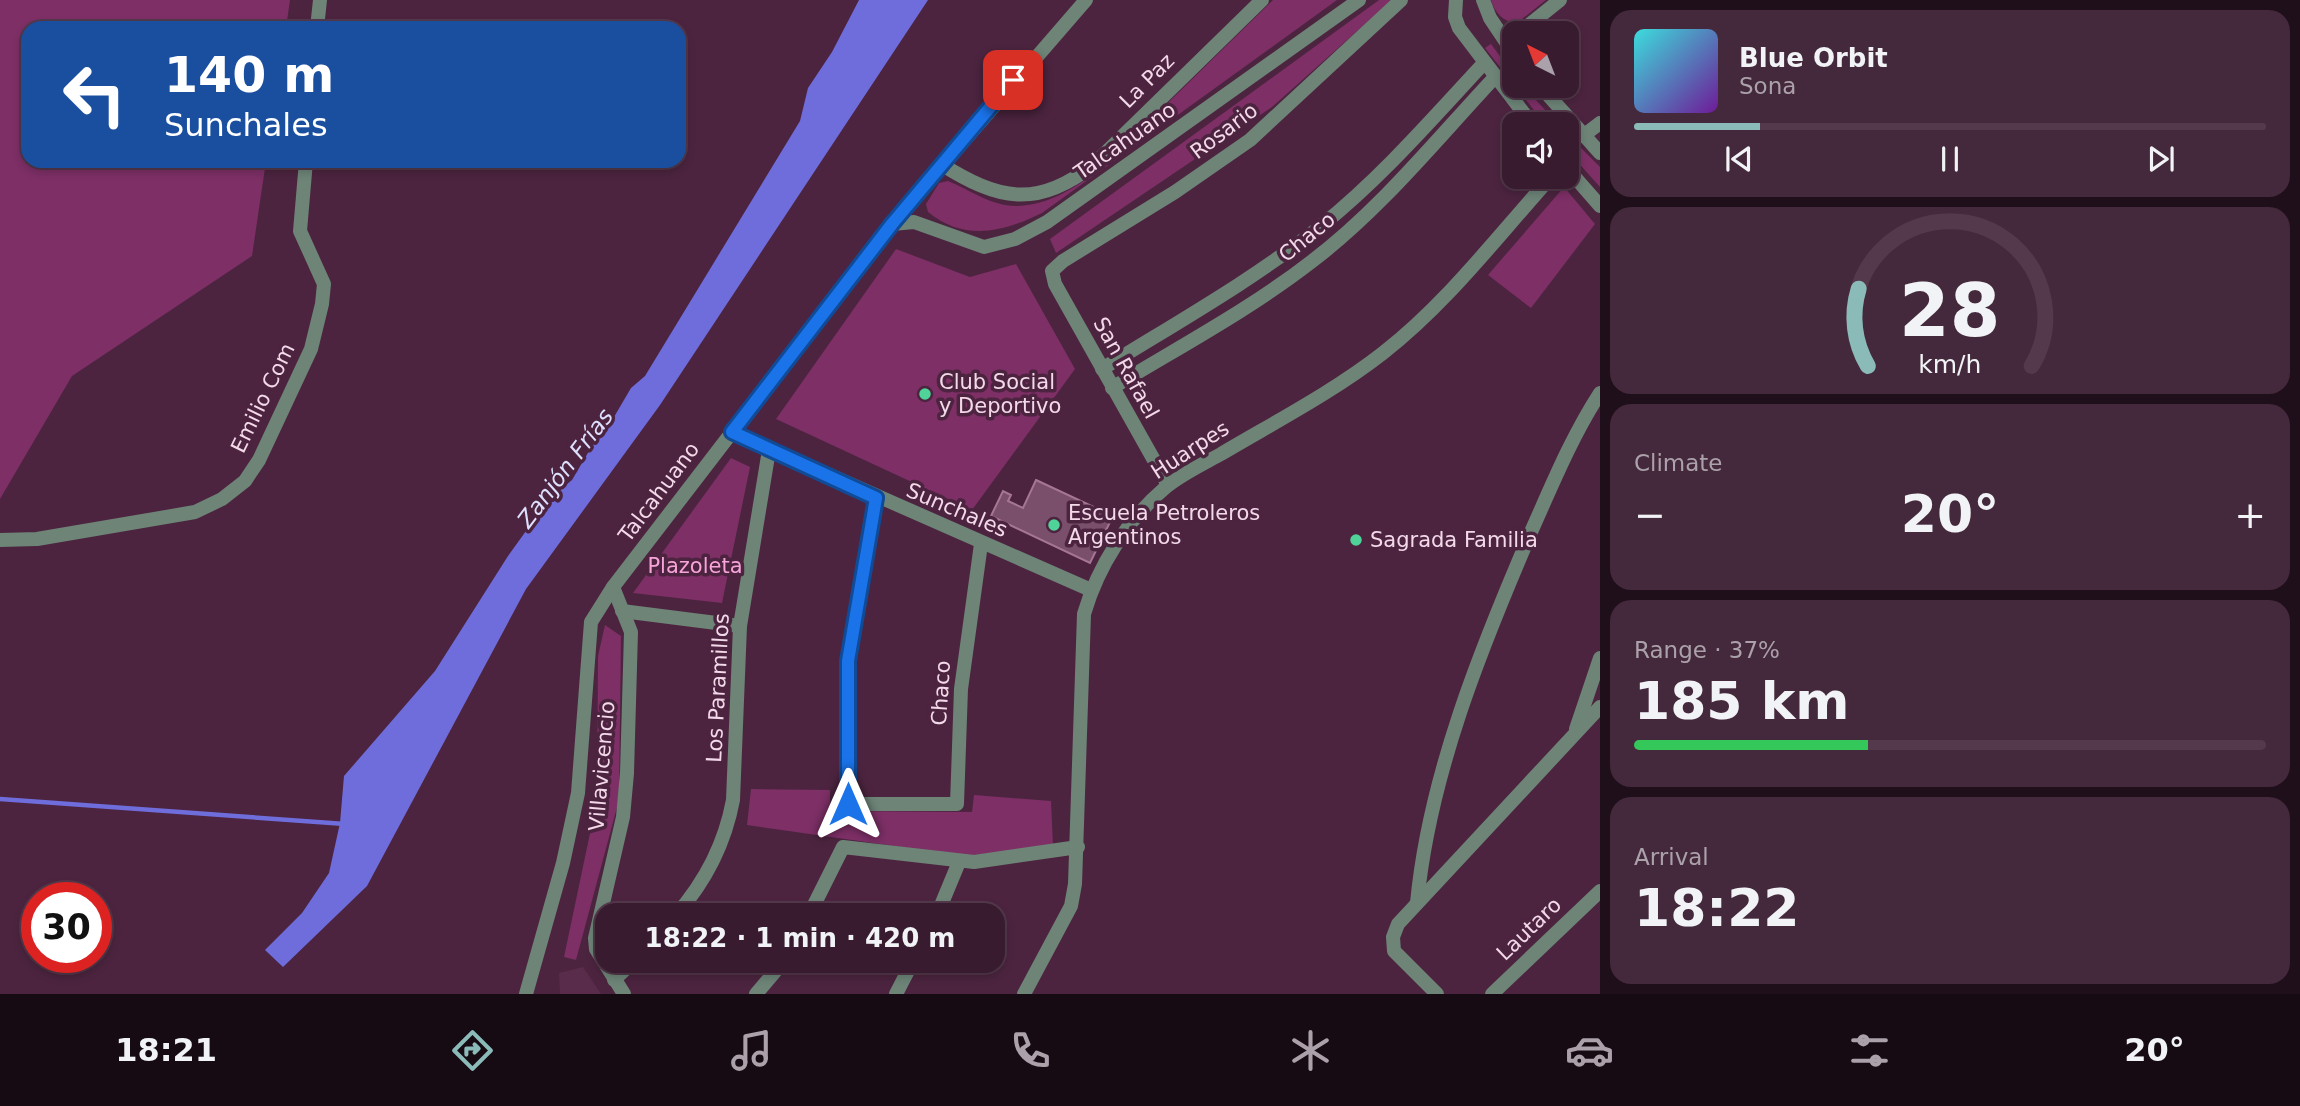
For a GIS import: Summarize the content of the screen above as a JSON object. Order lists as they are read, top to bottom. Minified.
{"streets":{"street":["La Paz","Rosario","Talcahuano","Chaco","San Rafael","Emilio Com","Huarpes","Sunchales","Los Paramillos","Villavicencio","Lautaro"]},"crossings":[["Rosario","San Rafael"],["Talcahuano","Sunchales"],["Talcahuano","Villavicencio"],["Chaco","San Rafael"],["Chaco","Sunchales"],["San Rafael","Huarpes"],["Huarpes","Sunchales"],["Sunchales","Los Paramillos"]],"water":["Zanjón Frías"],"parks":["Plazoleta"],"places":["Club Social y Deportivo","Escuela Petroleros Argentinos","Sagrada Familia"],"north":"top left","page":{"turn":["140 m","Sunchales"],"song":["Blue Orbit","Sona"],"tile":["Climate",["Range · 37%","185 km"],["Arrival","18:22"]],"heat":["−","20°","+"],"limit":"30","trip":"18:22 · 1 min · 420 m","tabs":["18:21","20°"],"gauge":["28","km/h"]}}
